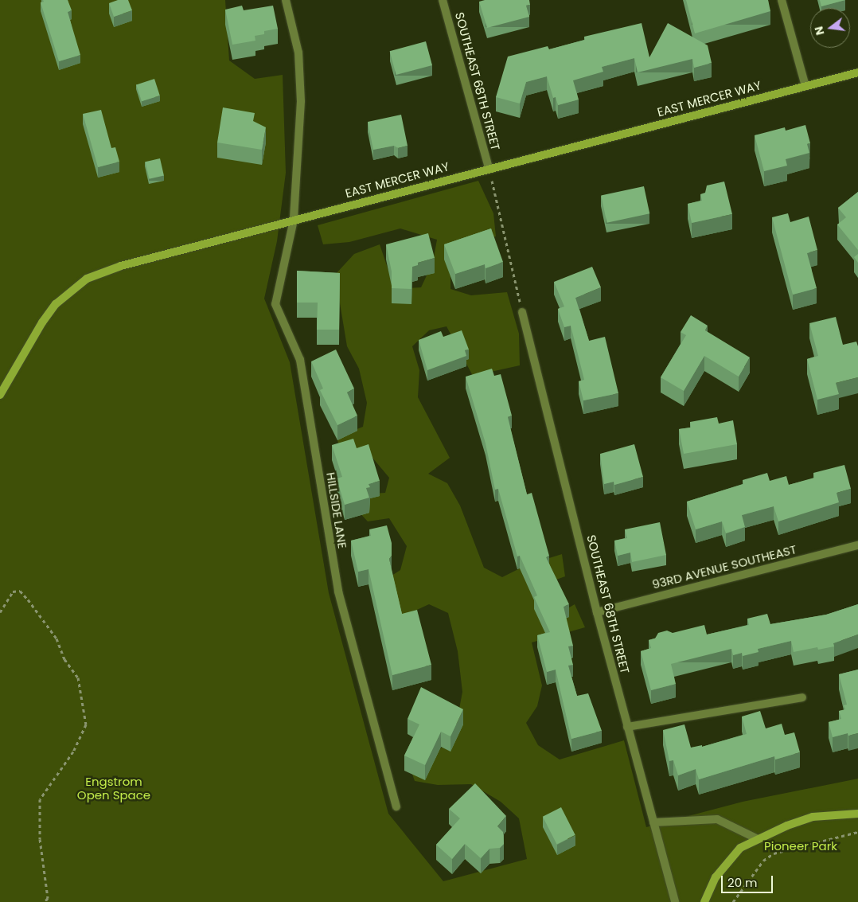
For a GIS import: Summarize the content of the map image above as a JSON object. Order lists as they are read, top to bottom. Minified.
{"streets":{"street":["SOUTHEAST 68TH STREET","EAST MERCER WAY","HILLSIDE LANE","93RD AVENUE SOUTHEAST"]},"crossings":[["SOUTHEAST 68TH STREET","EAST MERCER WAY"],["SOUTHEAST 68TH STREET","93RD AVENUE SOUTHEAST"],["EAST MERCER WAY","HILLSIDE LANE"]],"parks":["Engstrom Open Space","Pioneer Park"],"scale_bar":"20 m","north":"left"}
